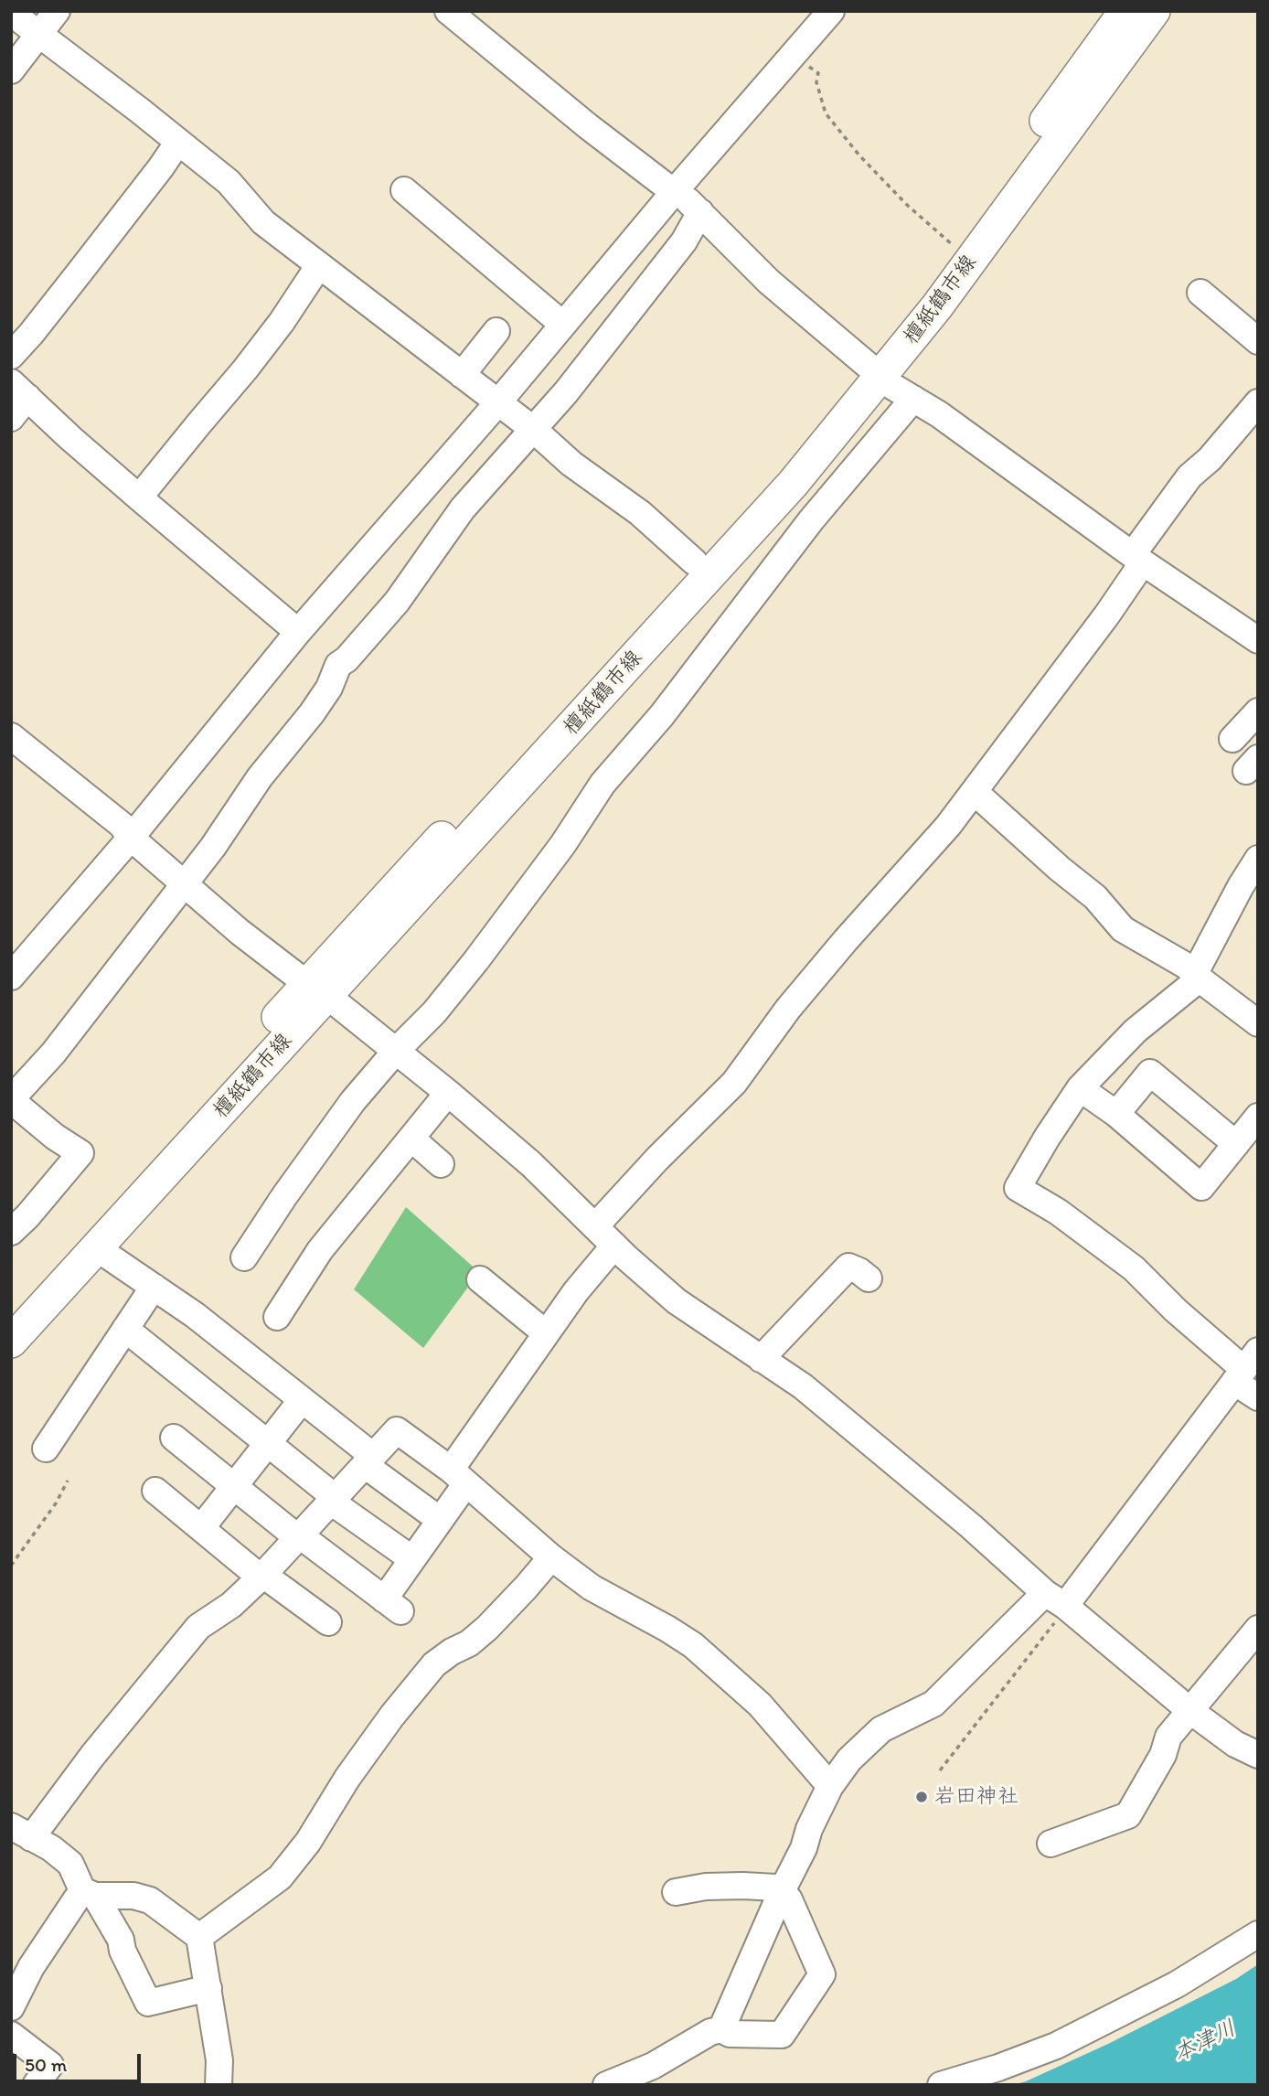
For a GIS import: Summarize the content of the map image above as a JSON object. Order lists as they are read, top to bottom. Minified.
{"streets":{"main road":["檀紙鶴市線"]},"water":["本津川"],"places":["岩田神社"],"scale_bar":"50 m"}
